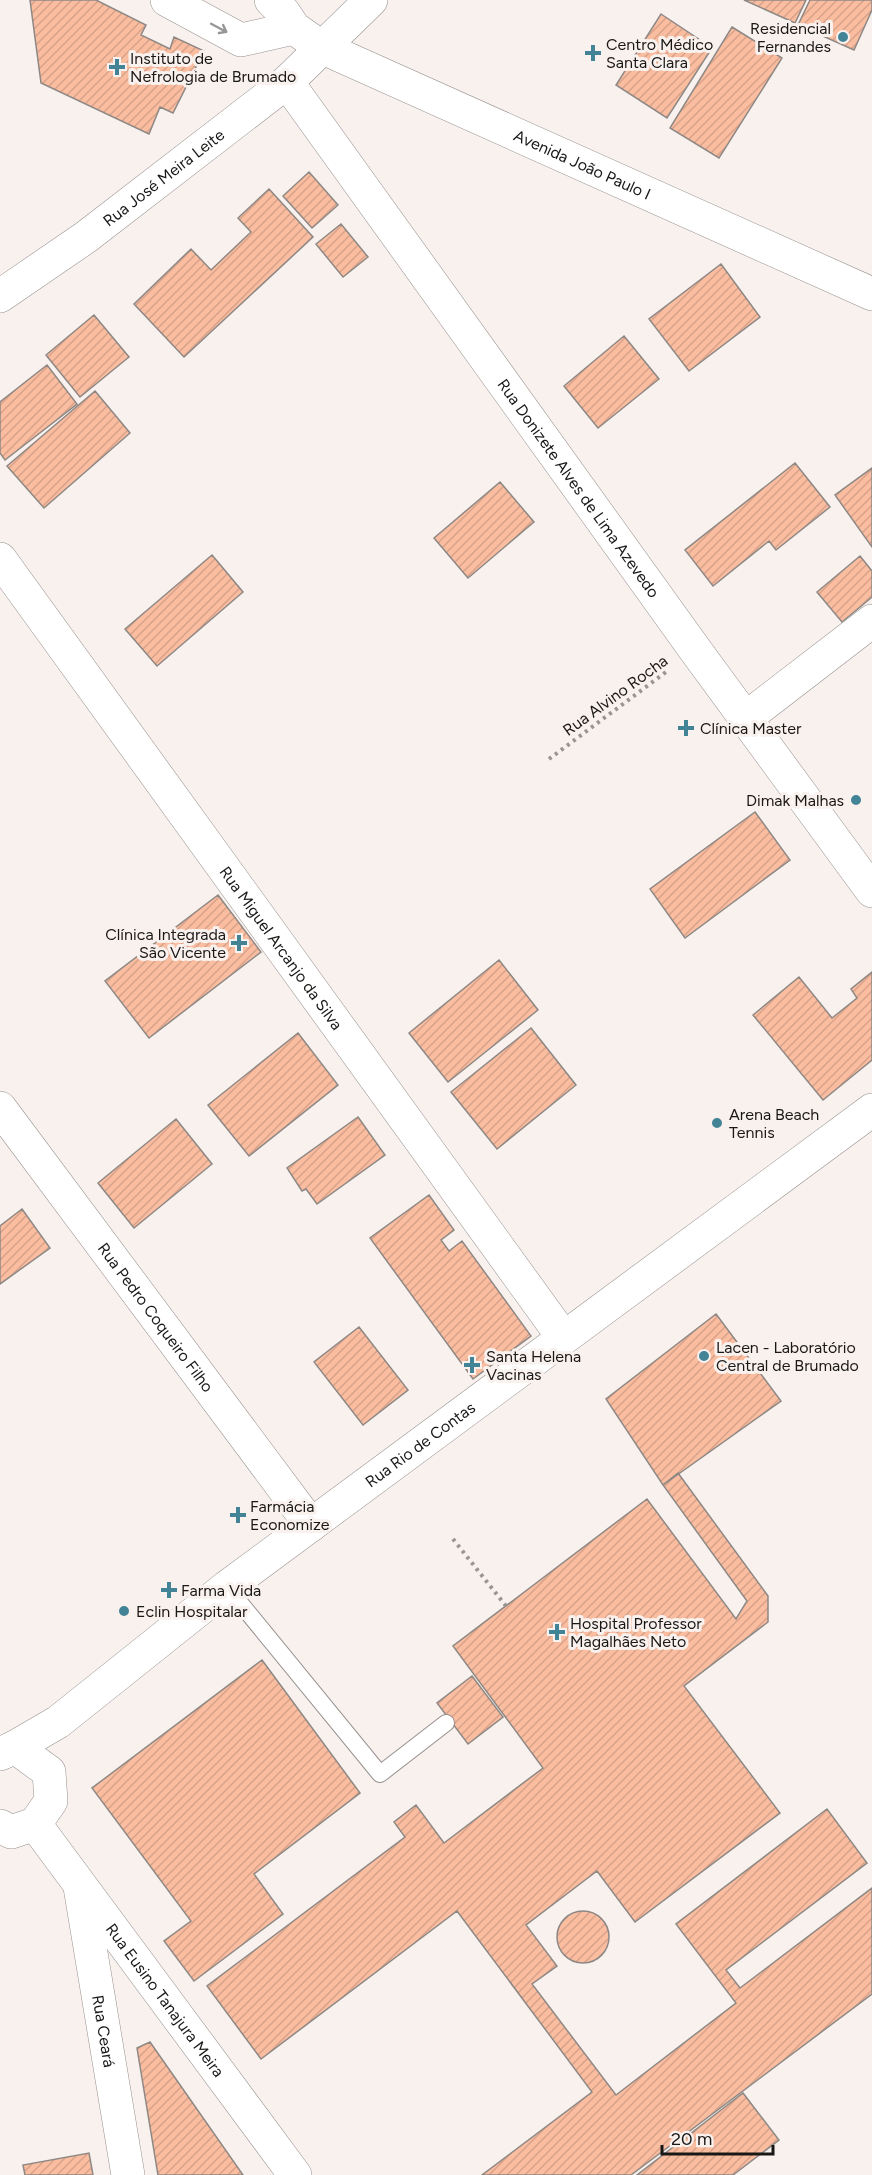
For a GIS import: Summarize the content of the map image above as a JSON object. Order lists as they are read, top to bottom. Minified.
{"streets":{"street":["Avenida João Paulo I","Rua José Meira Leite","Rua Donizete Alves de Lima Azevedo","Rua Miguel Arcanjo da Silva","Rua Pedro Coqueiro Filho","Rua Rio de Contas","Rua Eusino Tanajura Meira","Rua Ceará"],"path":["Rua Alvino Rocha"]},"crossings":[["Avenida João Paulo I","Rua José Meira Leite"],["Rua José Meira Leite","Rua Donizete Alves de Lima Azevedo"],["Rua Donizete Alves de Lima Azevedo","Rua Alvino Rocha"],["Rua Miguel Arcanjo da Silva","Rua Rio de Contas"],["Rua Pedro Coqueiro Filho","Rua Rio de Contas"],["Rua Eusino Tanajura Meira","Rua Ceará"]],"places":{"other":["Residencial Fernandes","Dimak Malhas","Arena Beach Tennis","Lacen - Laboratório Central de Brumado","Eclin Hospitalar"],"health":["Centro Médico Santa Clara","Instituto de Nefrologia de Brumado","Clínica Master","Clínica Integrada São Vicente","Santa Helena Vacinas","Farmácia Economize","Farma Vida","Hospital Professor Magalhães Neto"]},"scale_bar":"20 m"}
